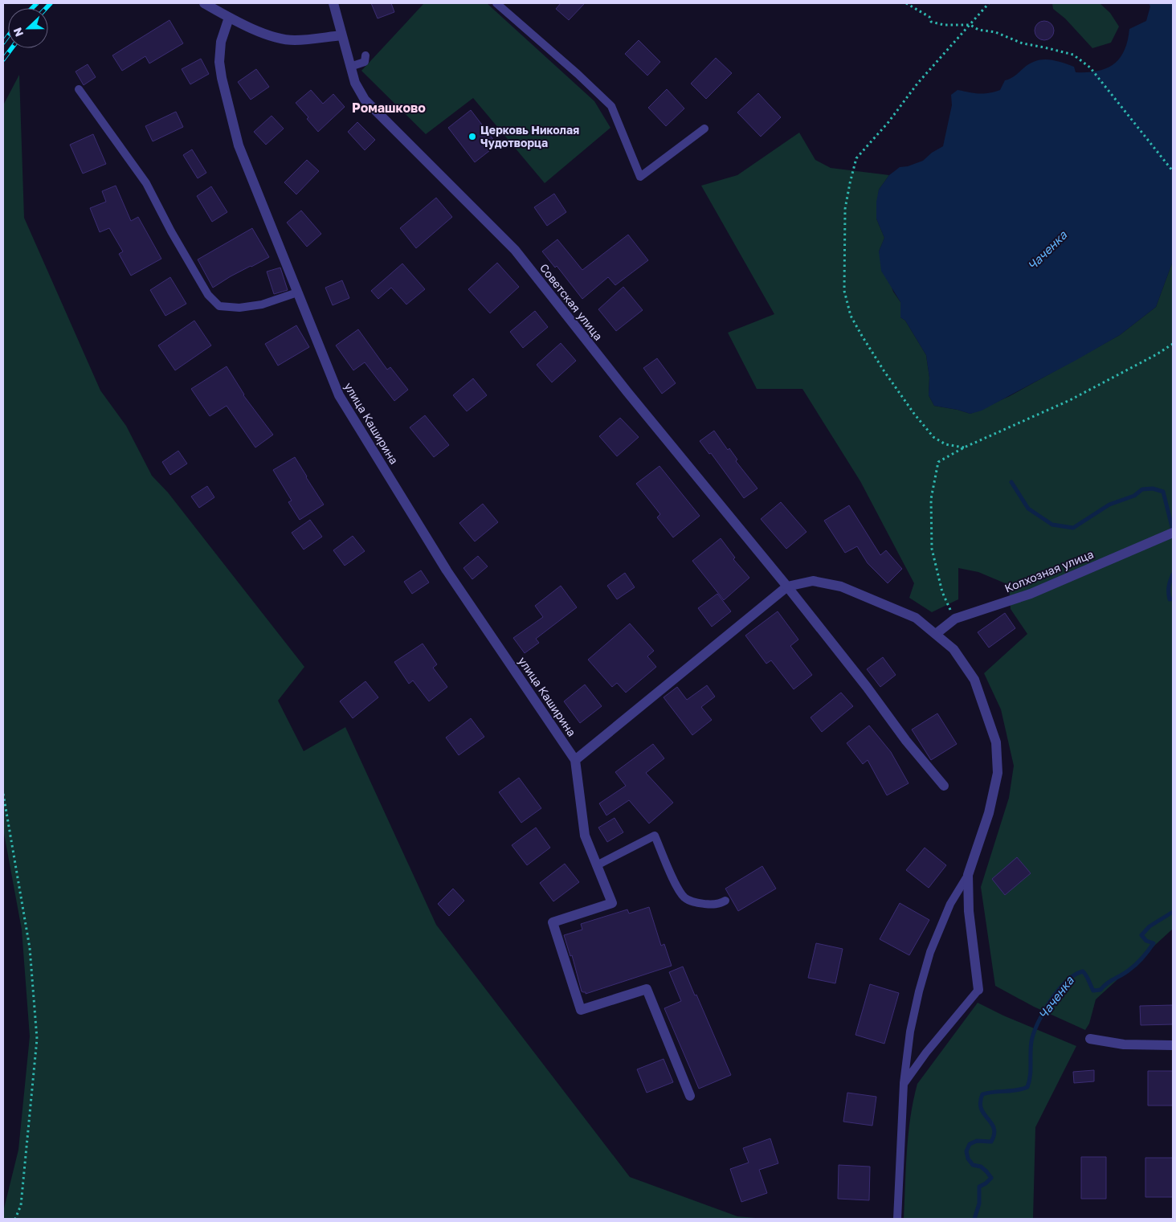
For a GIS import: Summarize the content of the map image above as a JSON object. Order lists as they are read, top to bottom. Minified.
{"streets":{"street":["Советская улица","улица Каширина","Колхозная улица"]},"districts":["Ромашково"],"water":["Чаченка"],"places":["Церковь Николая Чудотворца"],"north":"left"}
